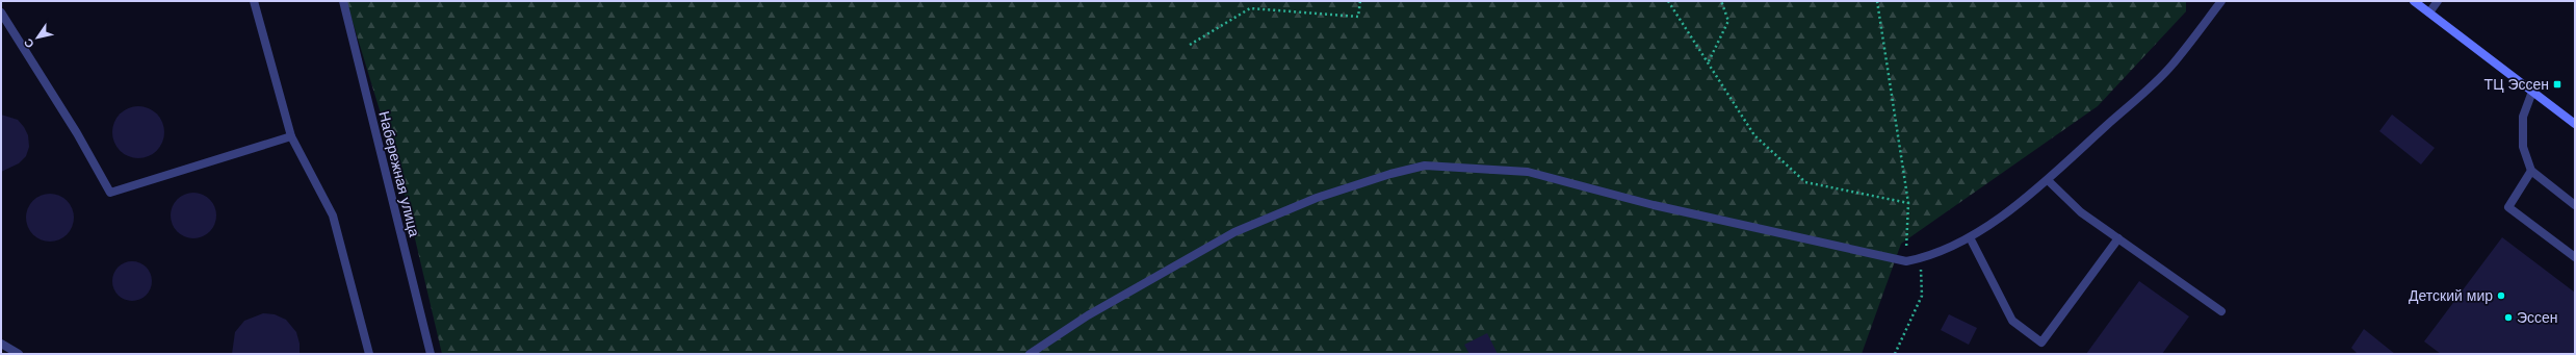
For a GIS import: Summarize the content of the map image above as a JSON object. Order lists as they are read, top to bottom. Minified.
{"streets":{"street":["Набережная улица"]},"places":{"transit":["ТЦ Эссен"],"other":["Детский мир","Эссен"]},"north":"bottom left"}
